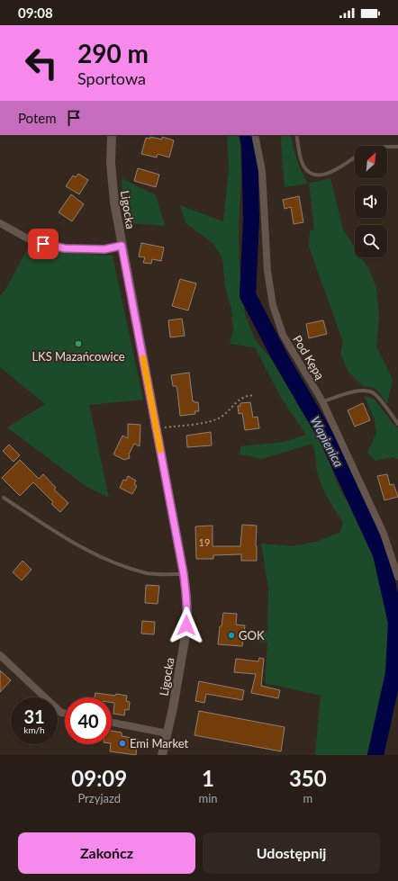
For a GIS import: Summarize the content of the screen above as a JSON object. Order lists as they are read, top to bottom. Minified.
{"streets":{"street":["Ligocka","Pod Kępą"]},"water":["Wapienica"],"places":["LKS Mazańcowice","GOK","Emi Market"],"house_numbers":["19"],"north":"top right","page":{"status":"09:08","turn":["290 m","Sportowa"],"then":"Potem","speed":"31 km/h","limit":"40","eta":["09:09","Przyjazd","1","min","350","m"],"buttons":["Zakończ","Udostępnij"]}}
